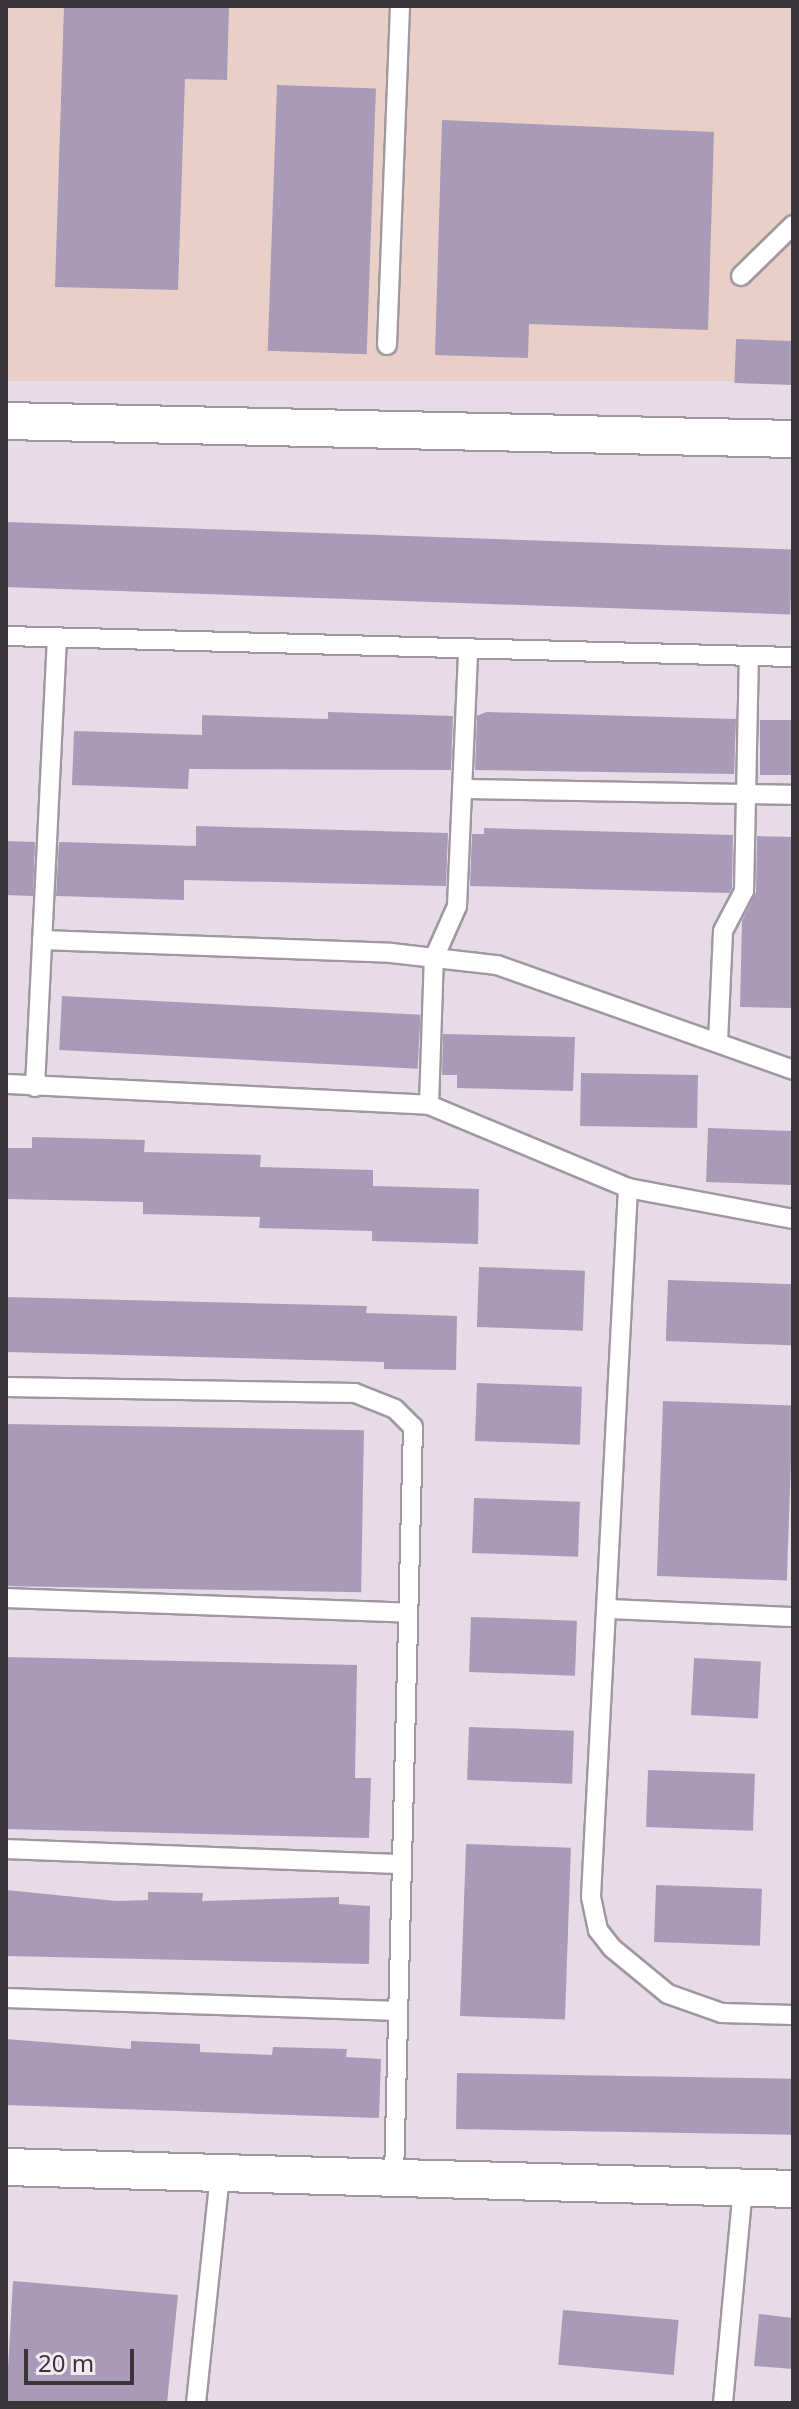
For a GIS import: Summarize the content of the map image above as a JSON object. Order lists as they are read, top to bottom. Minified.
{"scale_bar":"20 m"}
